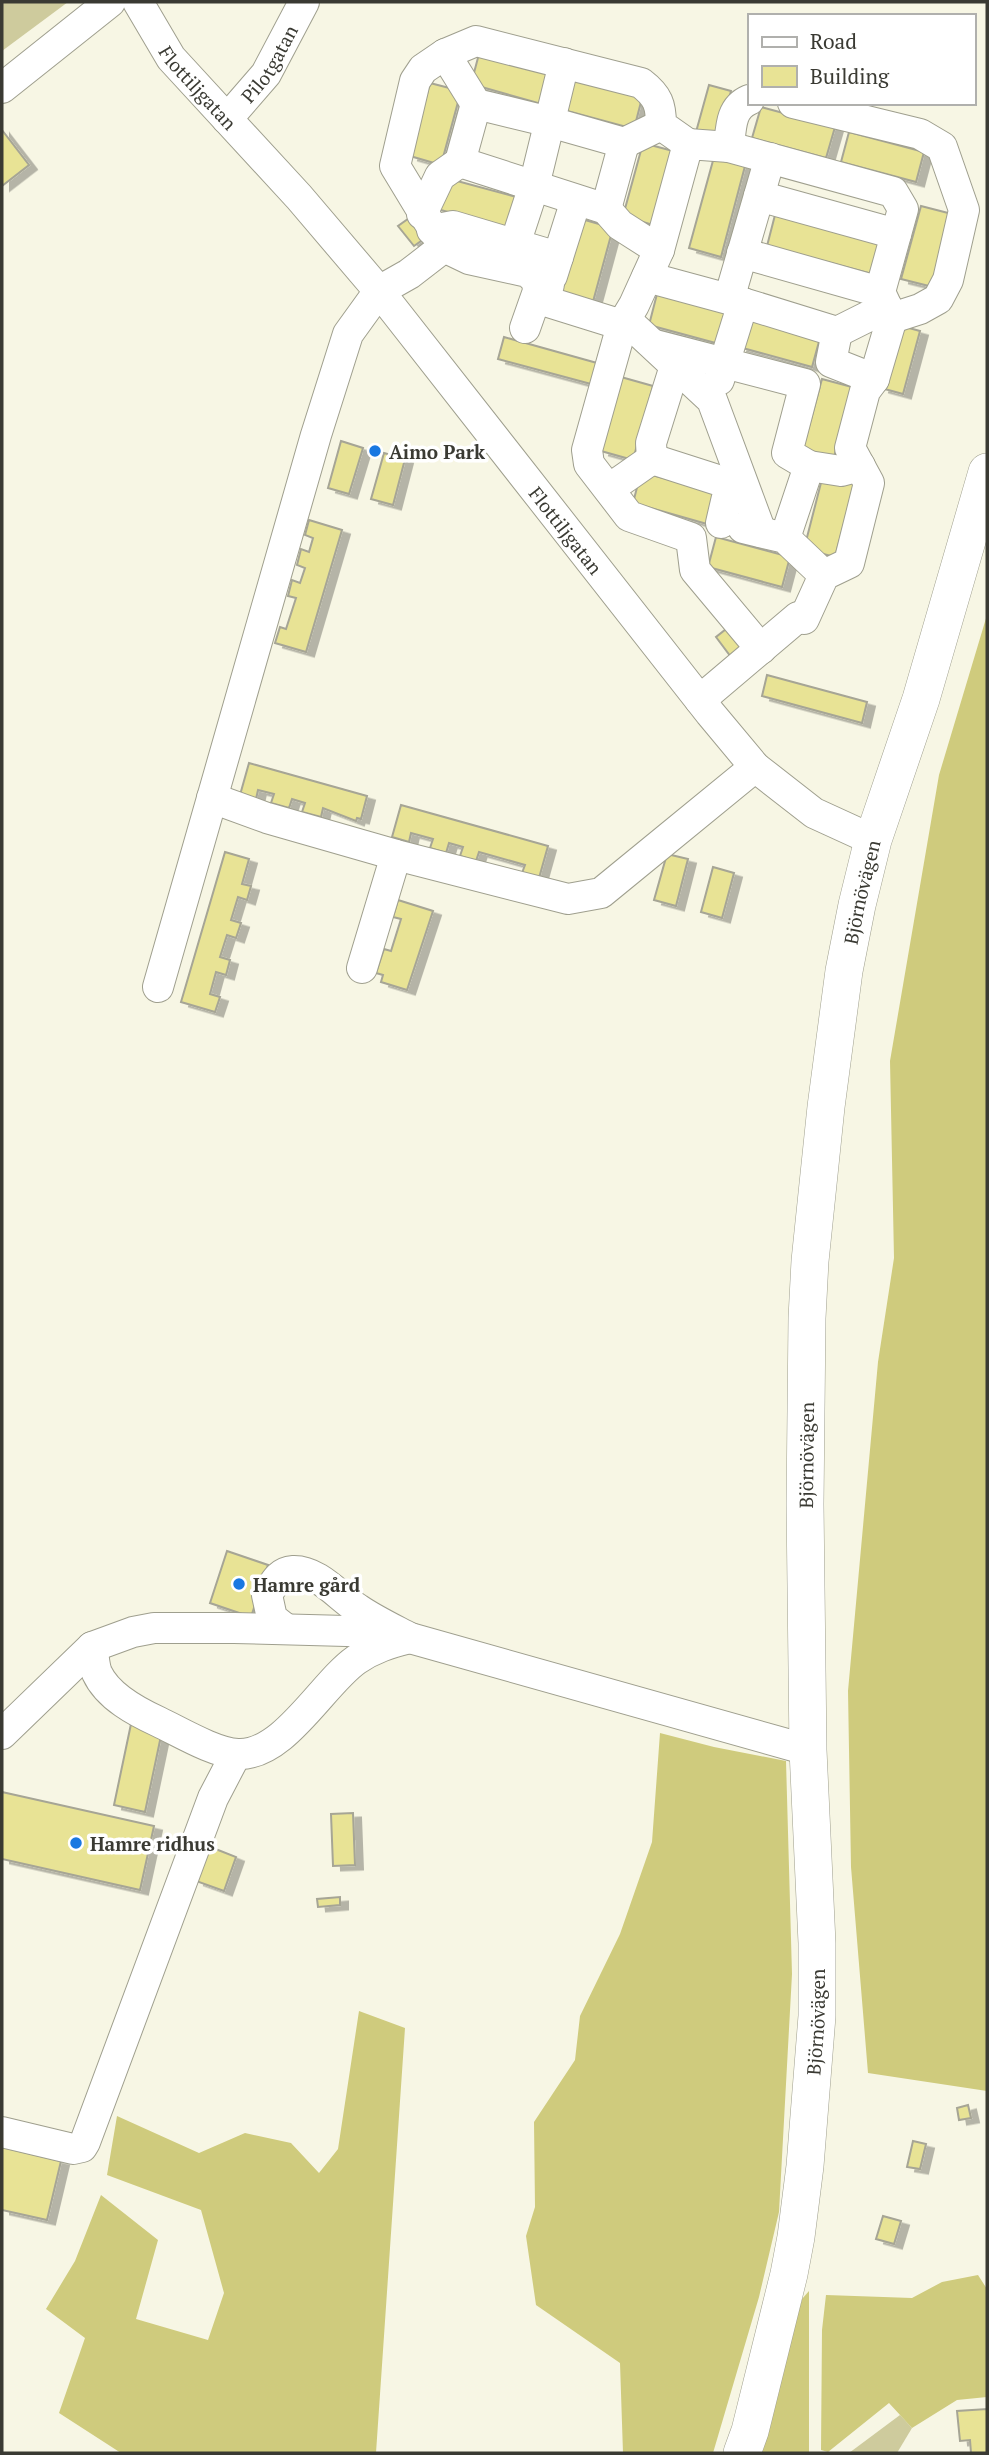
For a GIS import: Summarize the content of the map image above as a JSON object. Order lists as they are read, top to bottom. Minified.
{"streets":{"main road":["Björnövägen"],"street":["Pilotgatan","Flottiljgatan"]},"crossings":[["Pilotgatan","Flottiljgatan"],["Flottiljgatan","Björnövägen"]],"places":["Aimo Park","Hamre gård","Hamre ridhus"],"legend":["Road","Building"]}
